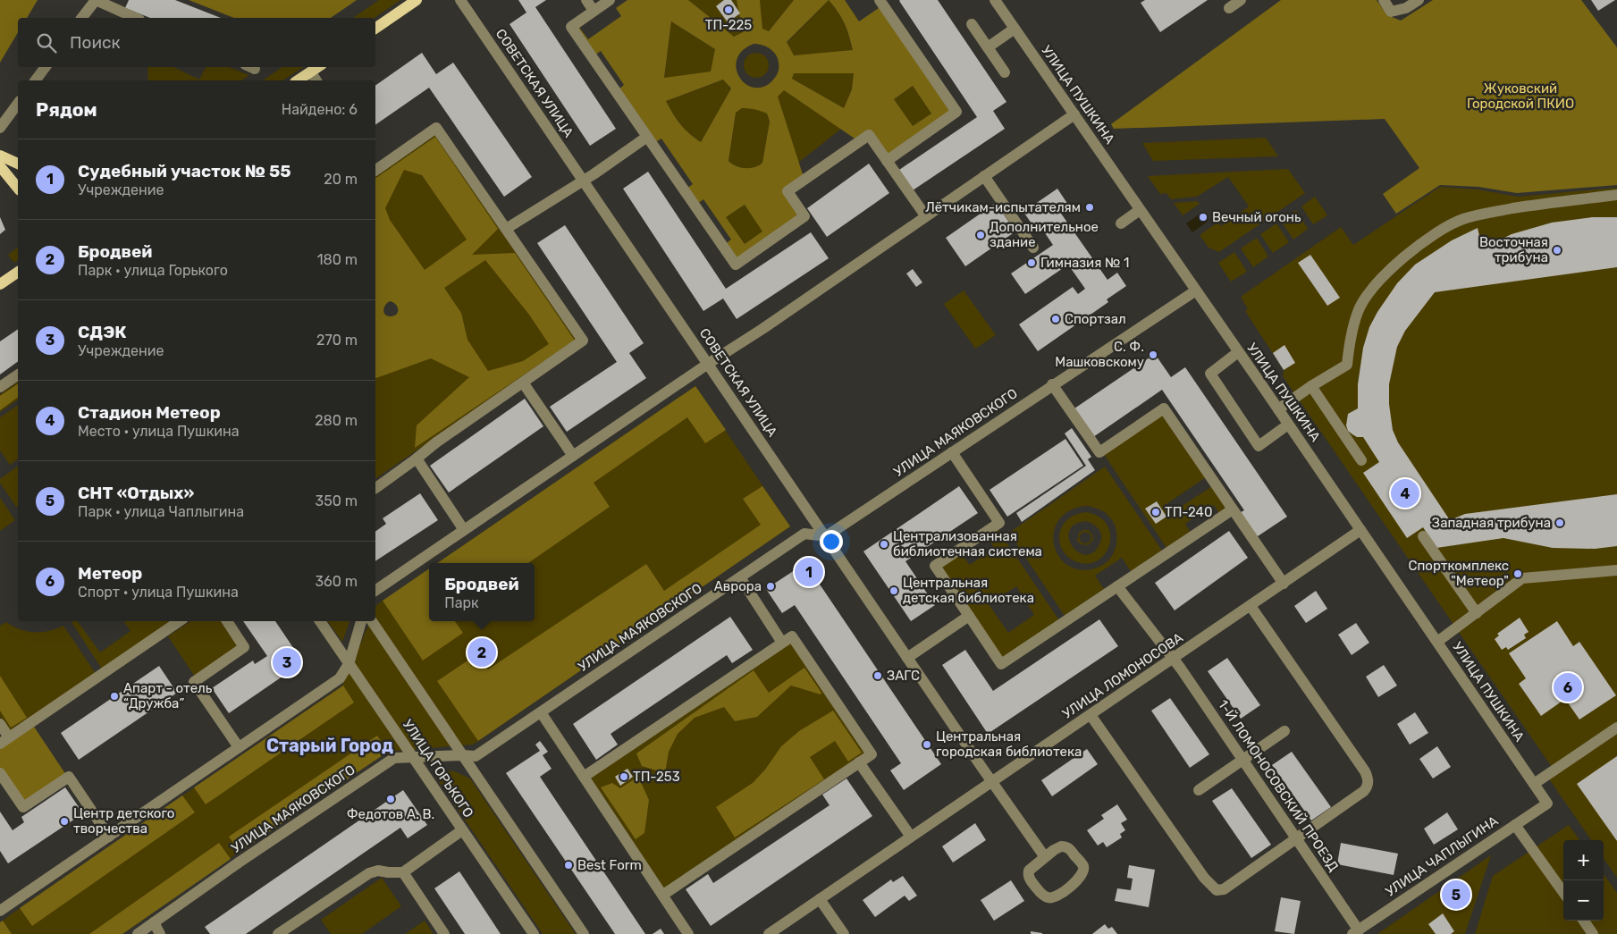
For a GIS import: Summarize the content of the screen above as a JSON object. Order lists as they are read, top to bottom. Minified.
{"streets":{"street":["СОВЕТСКАЯ УЛИЦА","УЛИЦА ПУШКИНА","УЛИЦА МАЯКОВСКОГО","УЛИЦА ЛОМОНОСОВА","УЛИЦА ГОРЬКОГО","1-Й ЛОМОНОСОВСКИЙ ПРОЕЗД","УЛИЦА ЧАПЛЫГИНА"]},"crossings":[["СОВЕТСКАЯ УЛИЦА","УЛИЦА МАЯКОВСКОГО"],["СОВЕТСКАЯ УЛИЦА","УЛИЦА ЛОМОНОСОВА"],["УЛИЦА ПУШКИНА","УЛИЦА МАЯКОВСКОГО"],["УЛИЦА ПУШКИНА","УЛИЦА ЛОМОНОСОВА"],["УЛИЦА ПУШКИНА","УЛИЦА ЧАПЛЫГИНА"],["УЛИЦА МАЯКОВСКОГО","УЛИЦА ГОРЬКОГО"],["УЛИЦА ЛОМОНОСОВА","1-Й ЛОМОНОСОВСКИЙ ПРОЕЗД"],["1-Й ЛОМОНОСОВСКИЙ ПРОЕЗД","УЛИЦА ЧАПЛЫГИНА"]],"districts":["Старый Город"],"parks":["Жуковский Городской ПКИО"],"places":["ТП-225","Лётчикам-испытателям","Вечный огонь","Дополнительное здание","Восточная трибуна","Гимназия № 1","Спортзал","С. Ф. Машковскому","ТП-240","Западная трибуна","Централизованная библиотечная система","Спорткомплекс \"Метеор\"","Аврора","Центральная детская библиотека","ЗАГС","Апарт - отель “Дружба”","Центральная городская библиотека","ТП-253","Федотов А. В.","Центр детского творчества","Best Form"],"page":{"search":"Поиск","heading":["Рядом","Найдено: 6"],"list":[{"mark":"1","name":"Судебный участок № 55","note":"Учреждение","value":"20 m"},{"mark":"2","name":"Бродвей","note":"Парк · улица Горького","value":"180 m"},{"mark":"3","name":"СДЭК","note":"Учреждение","value":"270 m"},{"mark":"4","name":"Стадион Метеор","note":"Место · улица Пушкина","value":"280 m"},{"mark":"5","name":"СНТ «Отдых»","note":"Парк · улица Чаплыгина","value":"350 m"},{"mark":"6","name":"Метеор","note":"Спорт · улица Пушкина","value":"360 m"}],"pins":["4","1","2","3","6","5"],"popup":["Бродвей","Парк"],"map_buttons":["+","−"]}}
